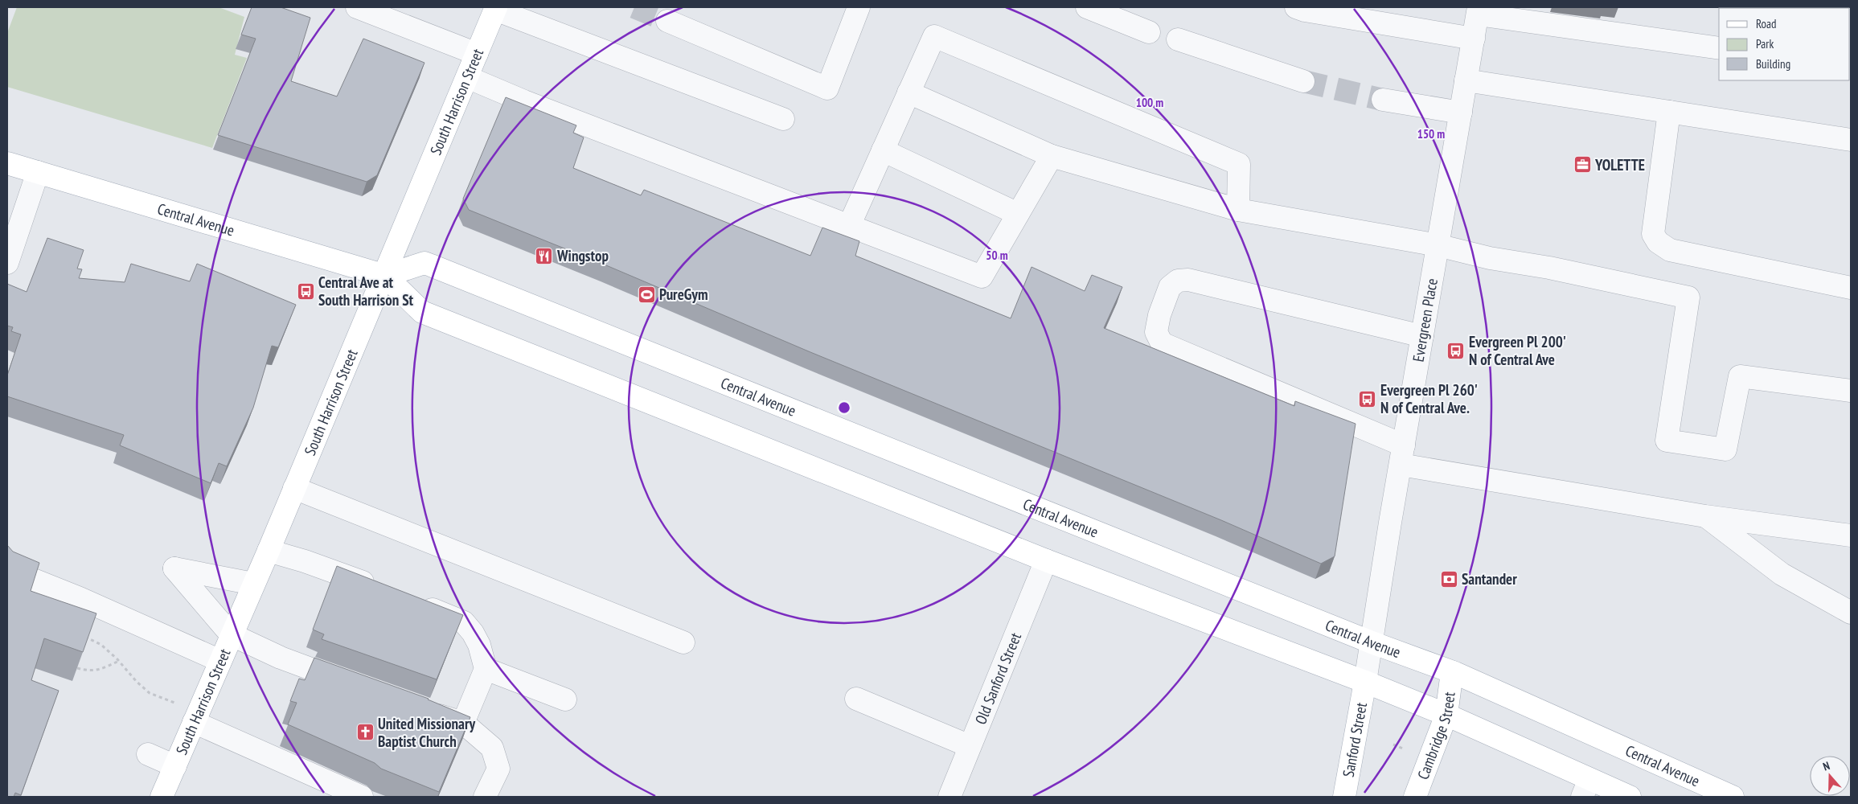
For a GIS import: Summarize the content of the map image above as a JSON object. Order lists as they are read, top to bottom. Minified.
{"streets":{"main road":["South Harrison Street","Central Avenue","Cambridge Street","Sanford Street"],"street":["Evergreen Place","Old Sanford Street"]},"crossings":[["South Harrison Street","Central Avenue"],["Central Avenue","Evergreen Place"],["Central Avenue","Old Sanford Street"],["Central Avenue","Cambridge Street"],["Central Avenue","Sanford Street"],["Evergreen Place","Sanford Street"]],"places":{"office":["YOLETTE"],"restaurant":["Wingstop"],"bus stop":["Central Ave at South Harrison St","Evergreen Pl 200' N of Central Ave","Evergreen Pl 260' N of Central Ave."],"sports":["PureGym"],"bank":["Santander"],"church":["United Missionary Baptist Church"]},"legend":["Road","Park","Building"],"north":"top","rings":["100 m","150 m","50 m"]}
